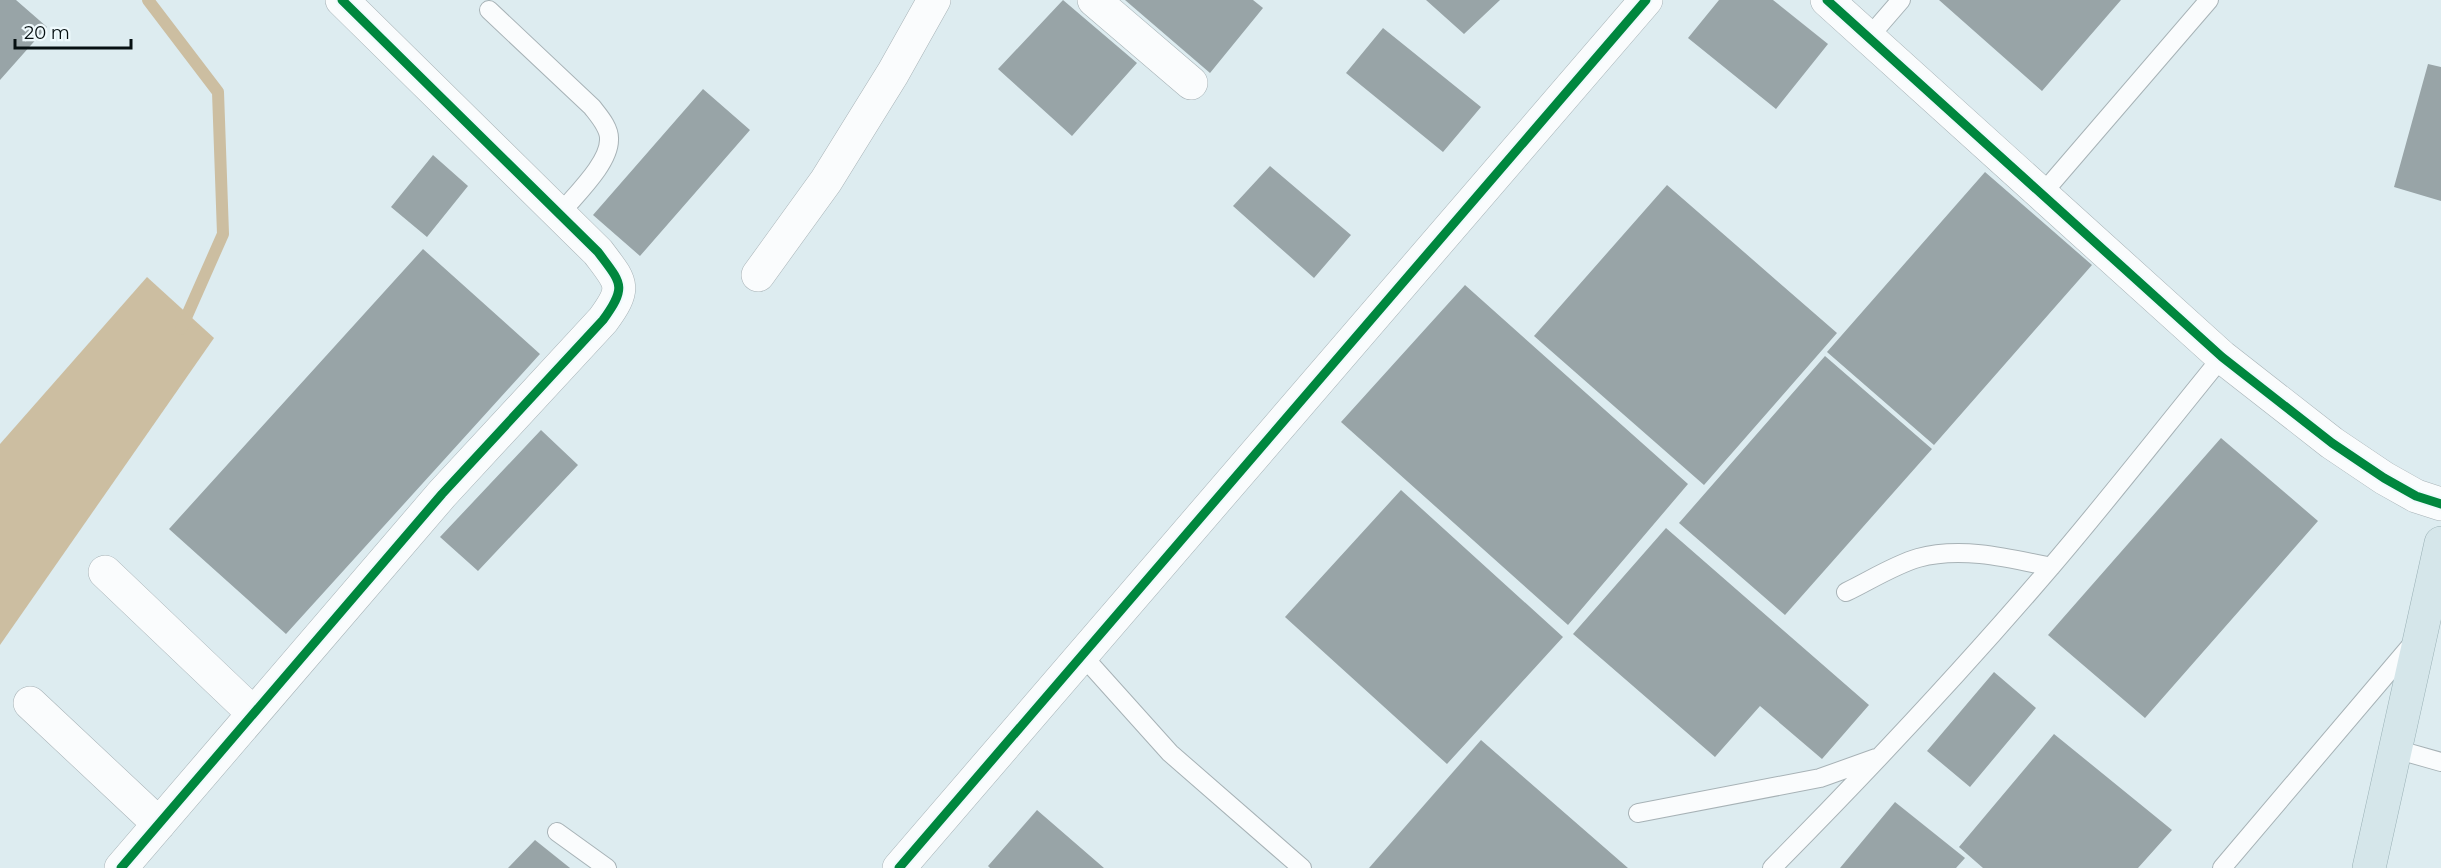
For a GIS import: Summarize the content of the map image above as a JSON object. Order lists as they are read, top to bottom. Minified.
{"scale_bar":"20 m"}
